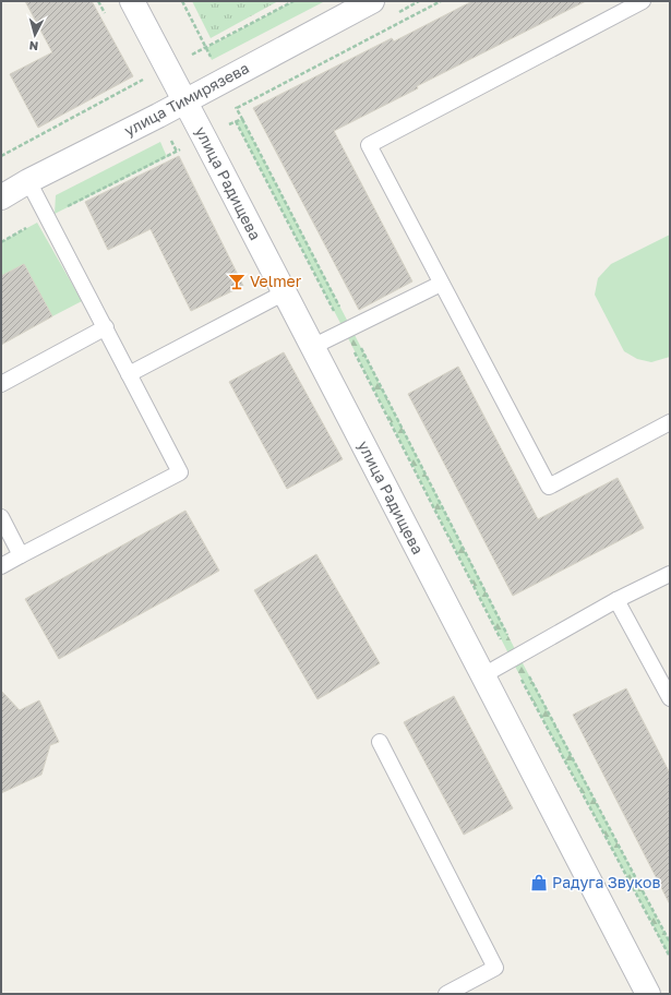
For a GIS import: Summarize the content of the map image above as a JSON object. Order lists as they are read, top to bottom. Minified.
{"streets":{"street":["улица Тимирязева","улица Радищева"]},"crossings":[["улица Тимирязева","улица Радищева"]],"places":{"bar":["Velmer"],"shop":["Радуга Звуков"]},"north":"bottom"}
